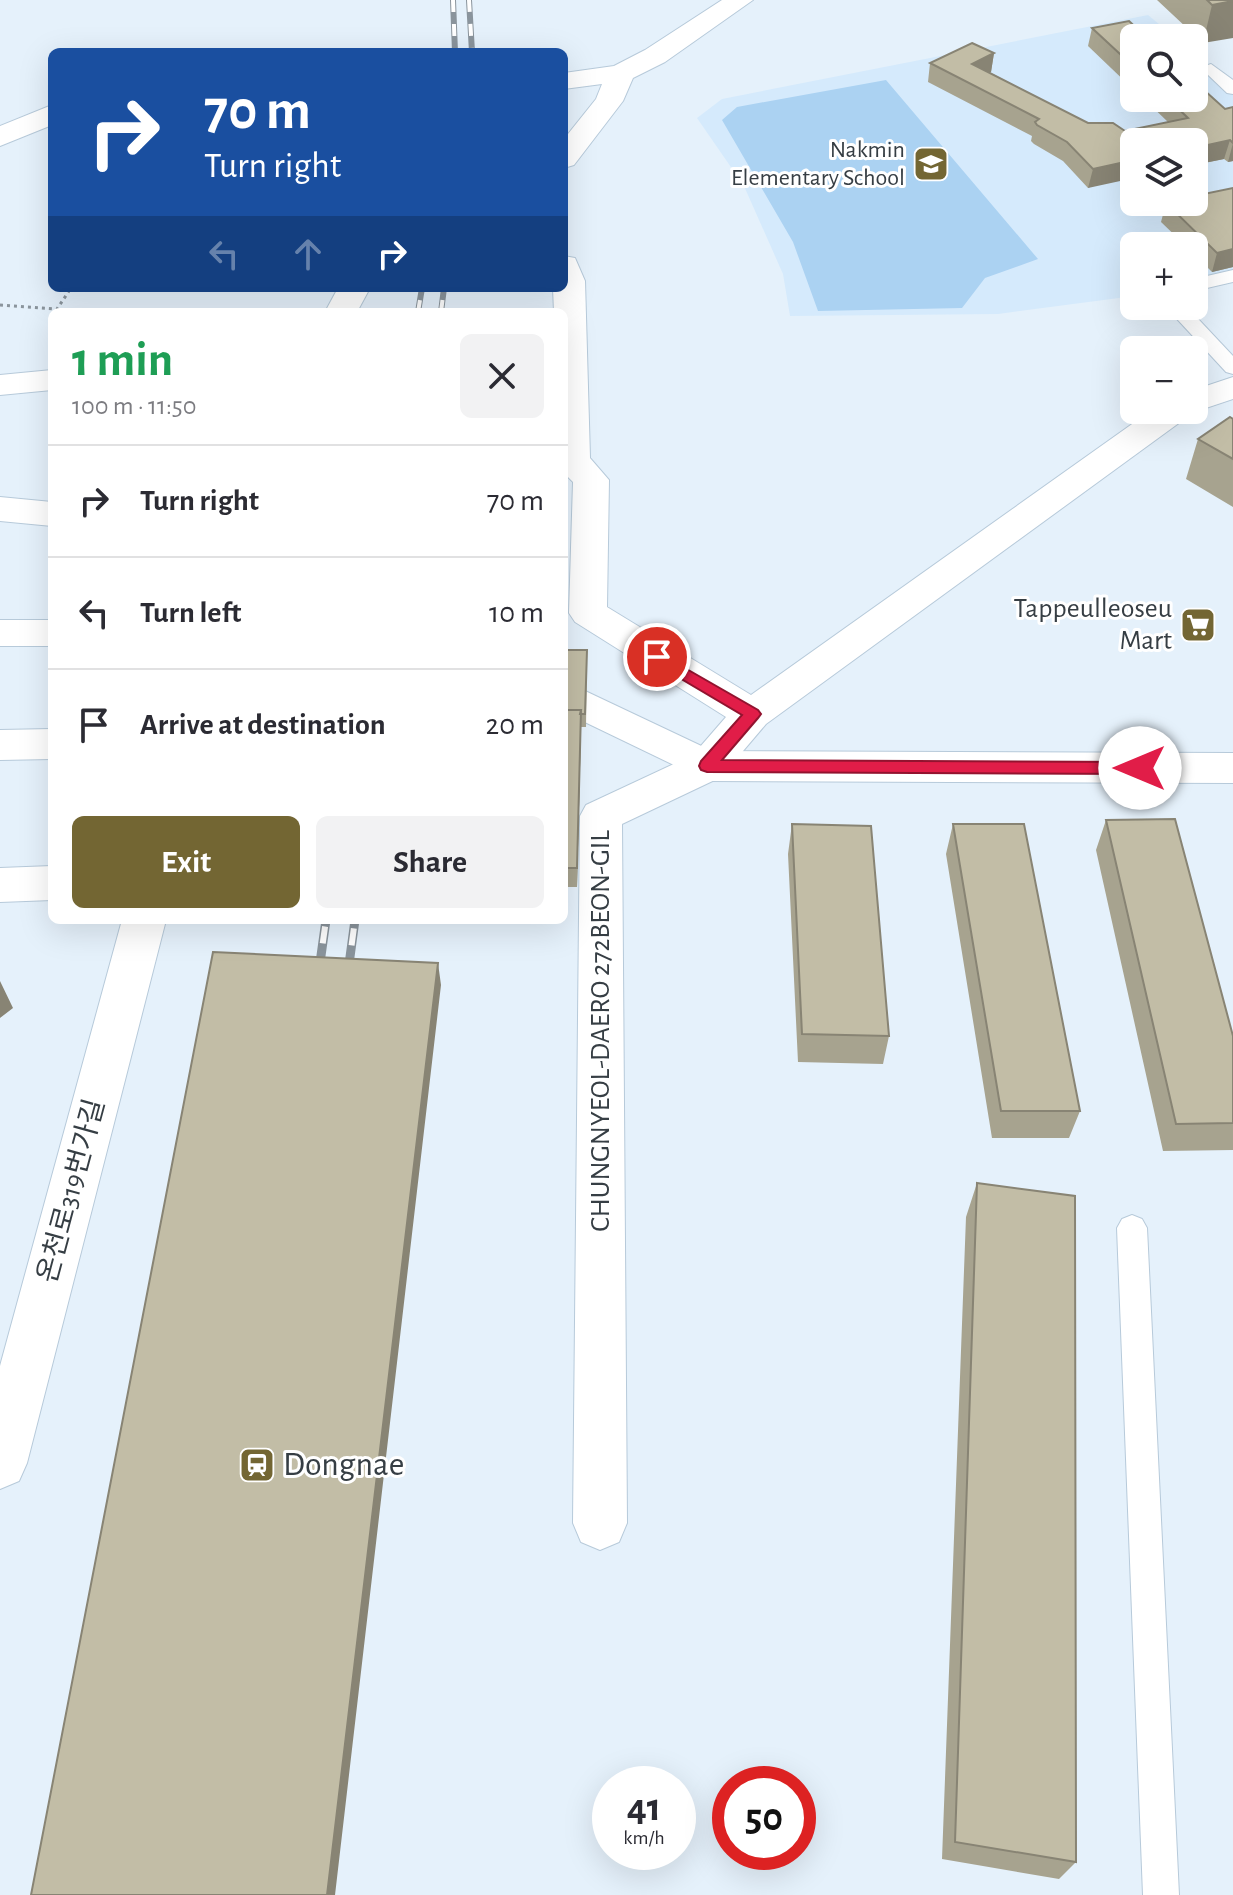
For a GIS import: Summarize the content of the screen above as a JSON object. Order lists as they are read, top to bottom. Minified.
{"streets":{"street":["CHUNGNYEOL-DAERO 272BEON-GIL","온천로319번가길"]},"places":{"school or university":["Nakmin Elementary School"],"supermarket":["Tappeulleoseu Mart"],"station":["Dongnae"]},"page":{"map_buttons":["+","−"],"turn":["70 m","Turn right"],"heading":["1 min","100 m · 11:50"],"list":[{"name":"Turn right","value":"70 m"},{"name":"Turn left","value":"10 m"},{"name":"Arrive at destination","value":"20 m"}],"buttons":["Exit","Share"],"speed":"41 km/h","limit":"50"}}
